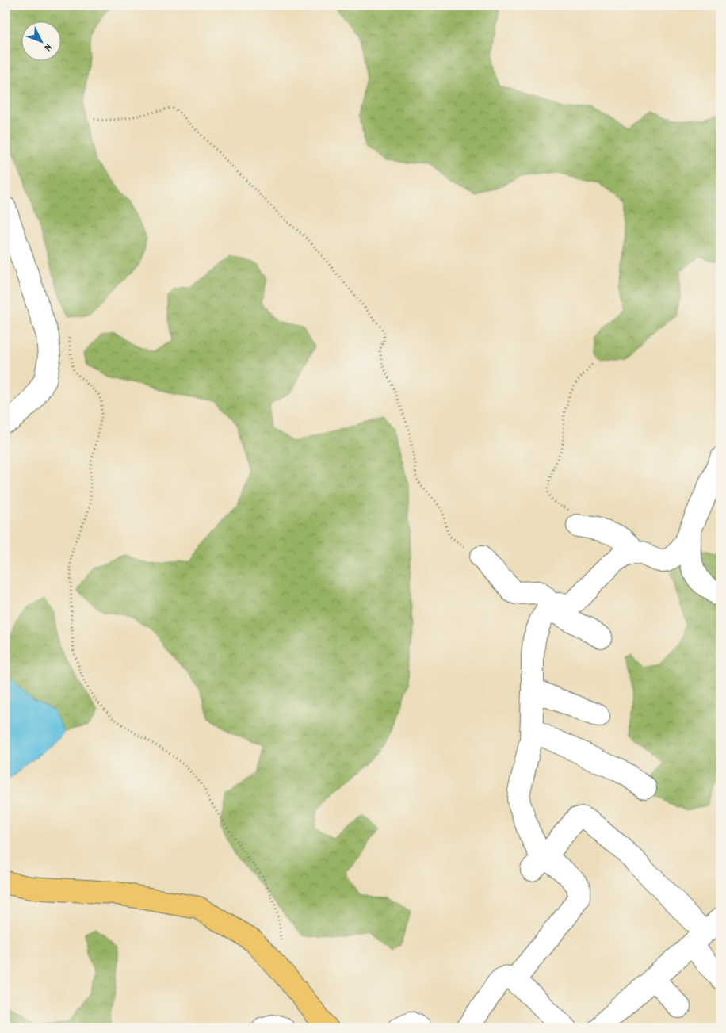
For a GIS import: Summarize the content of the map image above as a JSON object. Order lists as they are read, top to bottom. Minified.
{"north":"bottom right"}
